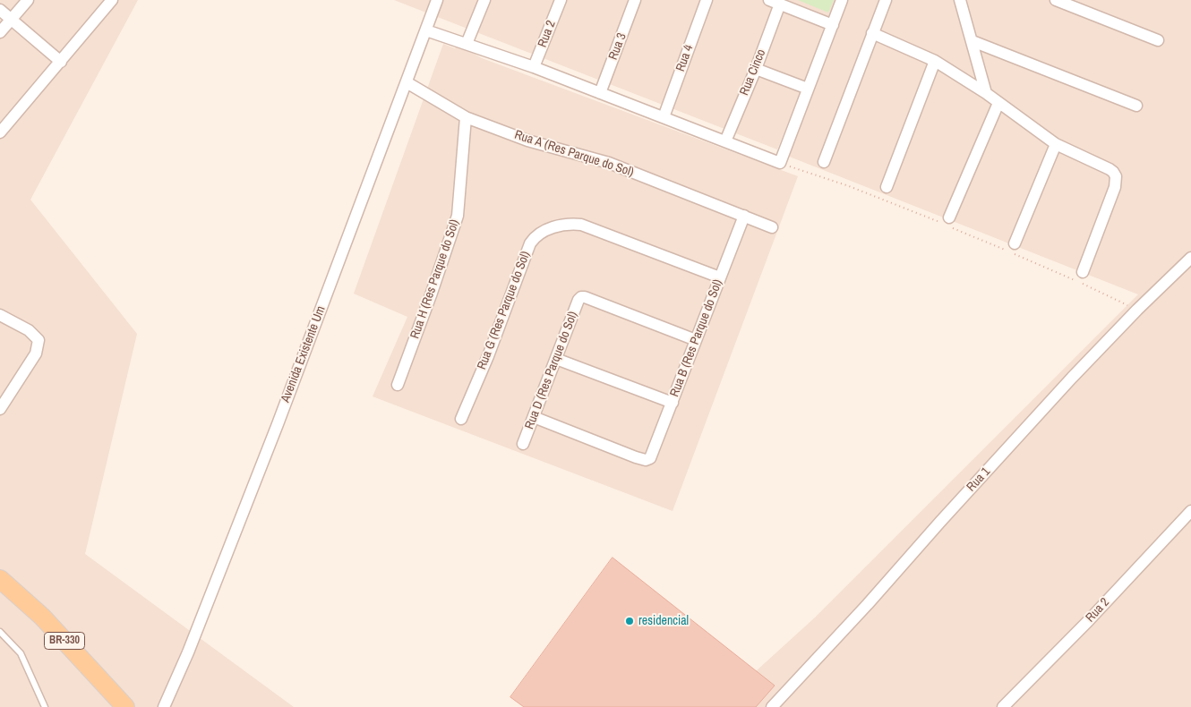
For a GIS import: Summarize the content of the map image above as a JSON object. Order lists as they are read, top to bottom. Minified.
{"streets":{"main road":["BR-330"],"street":["Rua 2","Rua 3","Rua 4","Rua Cinco","Rua A (Res Parque do Sol)","Rua H (Res Parque do Sol)","Rua G (Res Parque do Sol)","Rua B (Res Parque do Sol)","Avenida Existente Um","Rua D (Res Parque do Sol)","Rua 1"]},"crossings":[["Rua A (Res Parque do Sol)","Rua H (Res Parque do Sol)"],["Rua A (Res Parque do Sol)","Rua B (Res Parque do Sol)"],["Rua A (Res Parque do Sol)","Avenida Existente Um"],["Rua G (Res Parque do Sol)","Rua B (Res Parque do Sol)"],["Rua B (Res Parque do Sol)","Rua D (Res Parque do Sol)"]],"places":["residencial"]}
